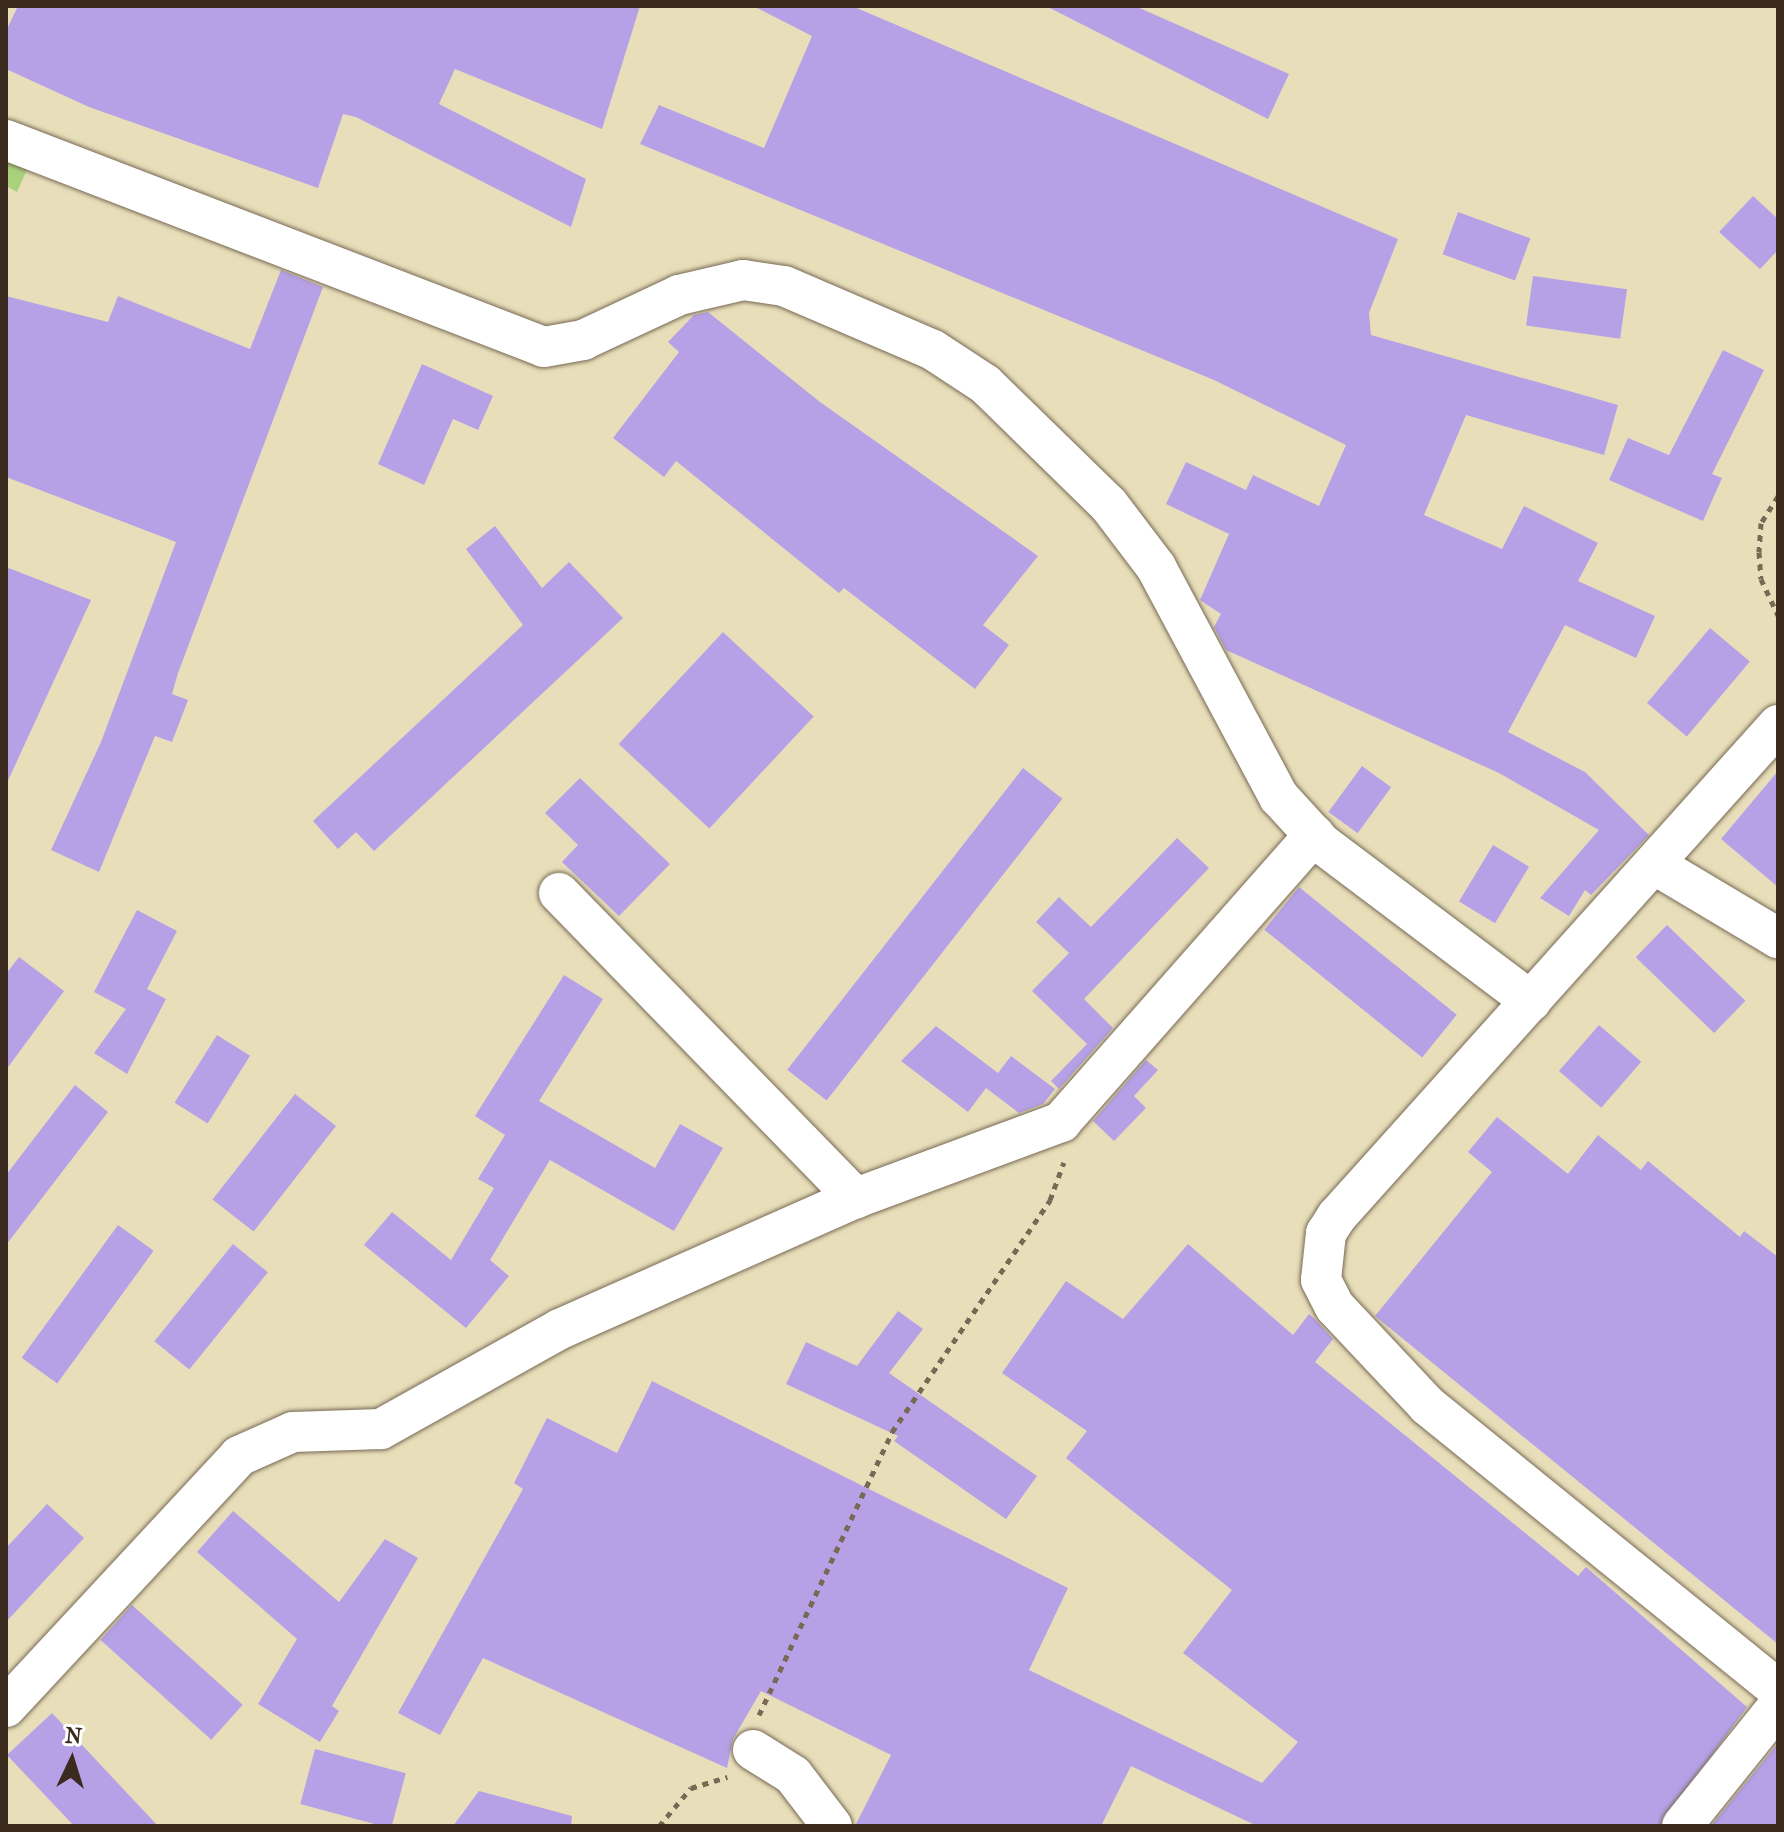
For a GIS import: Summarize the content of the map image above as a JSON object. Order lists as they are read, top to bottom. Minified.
{"north":"top"}
